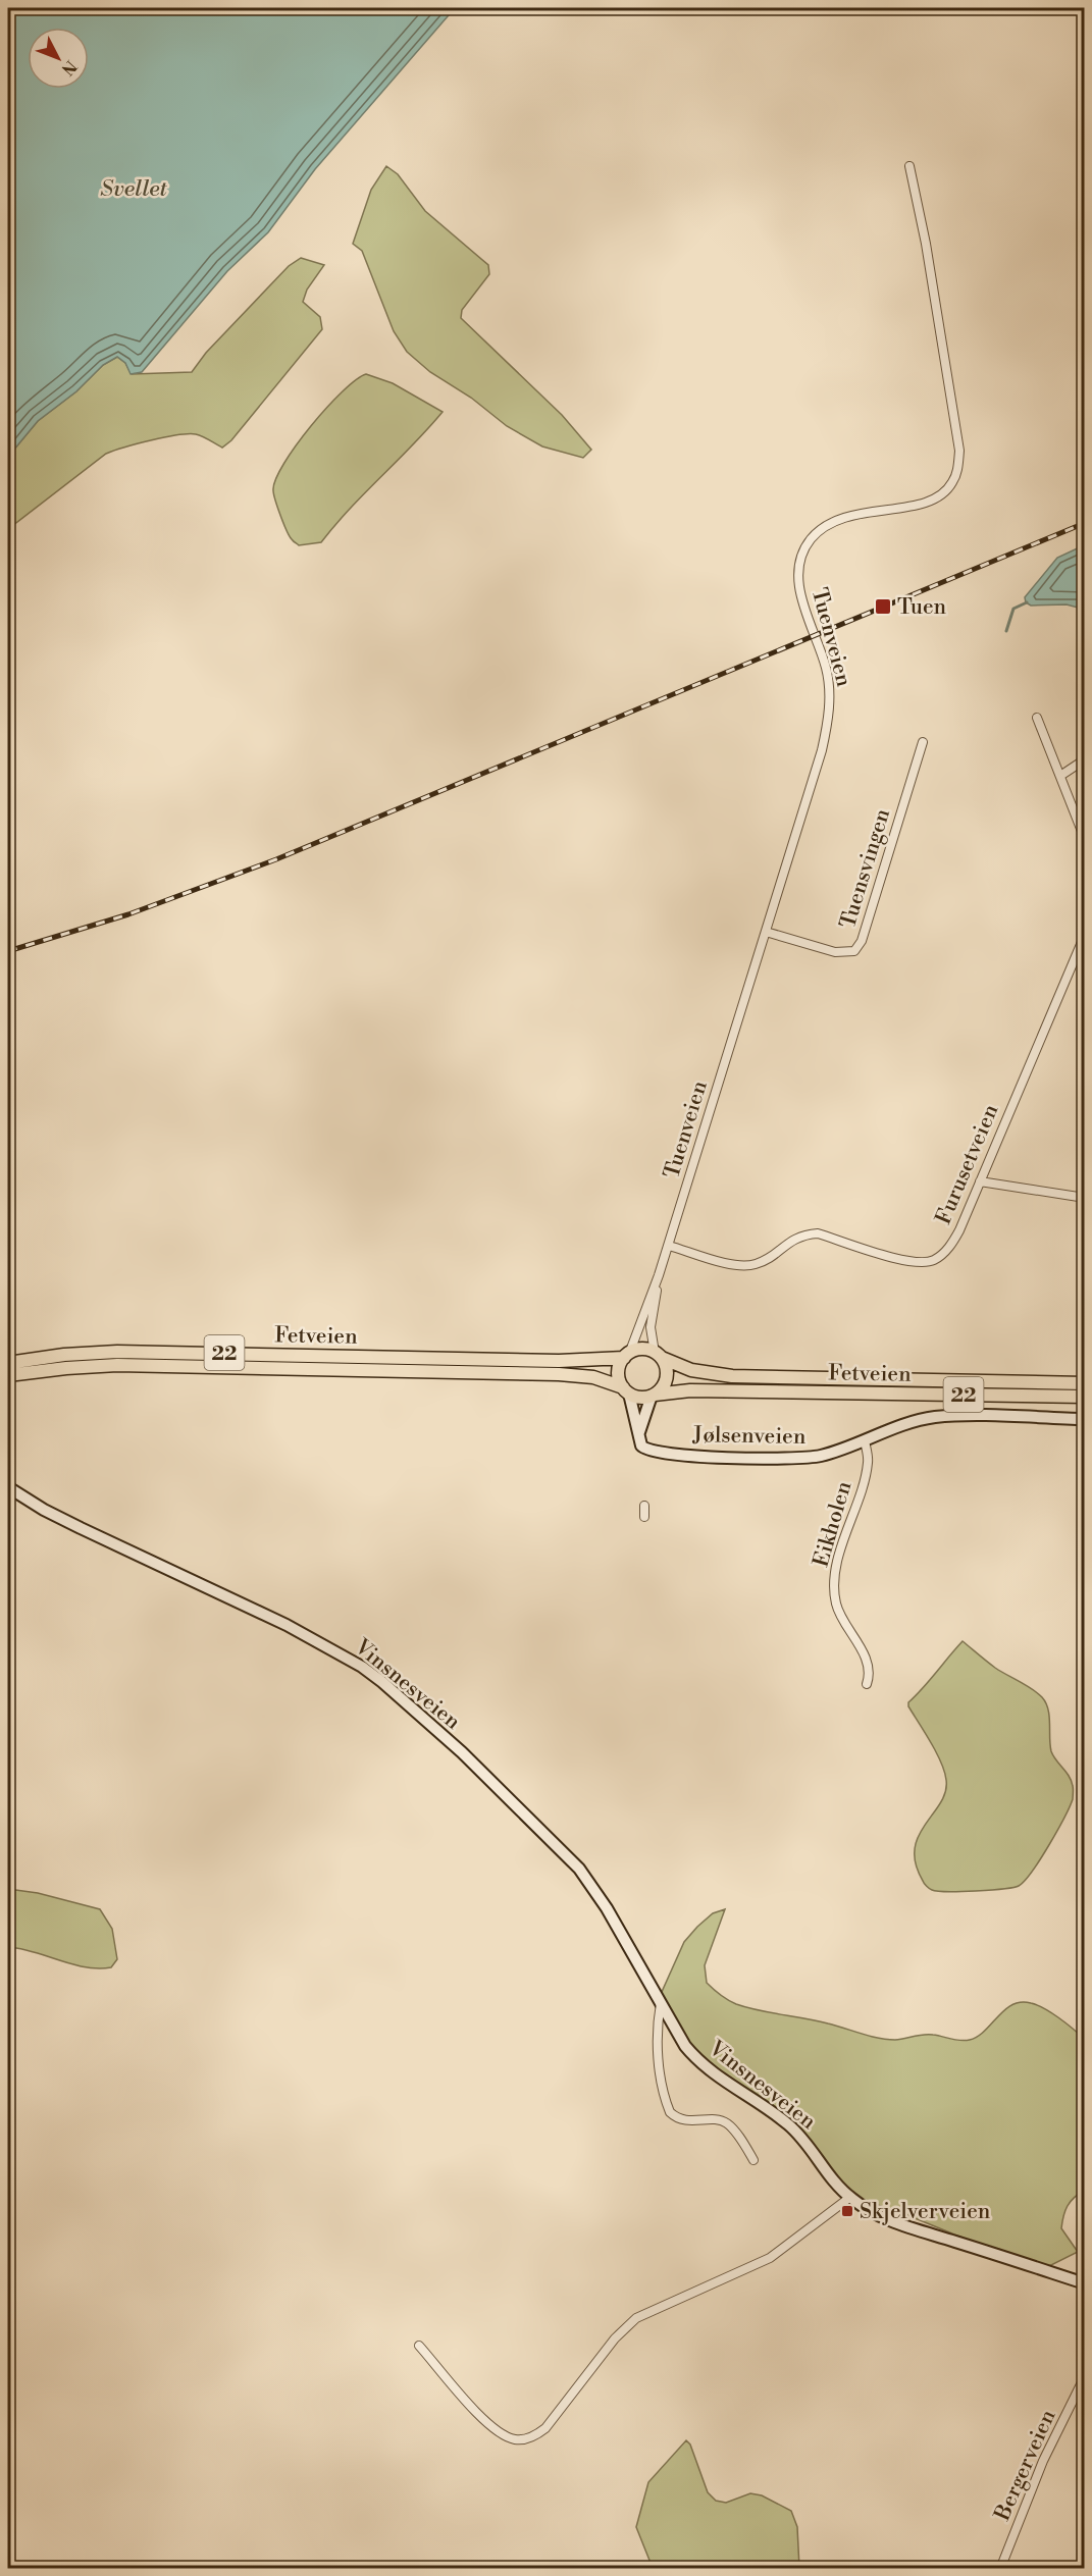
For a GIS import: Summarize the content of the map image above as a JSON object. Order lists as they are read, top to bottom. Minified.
{"streets":{"highway":["Fetveien","22"],"main road":["Jølsenveien","Vinsnesveien"],"street":["Tuenveien","Tuensvingen","Furusetveien","Eikholen","Bergerveien"]},"crossings":[["Tuenveien","Tuensvingen"],["Tuenveien","Furusetveien"],["Tuenveien","Fetveien"],["Tuenveien","22"],["Fetveien","22"],["Jølsenveien","Eikholen"]],"water":["Svellet"],"places":{"transit":["Tuen","Skjelverveien"]},"north":"bottom right"}
